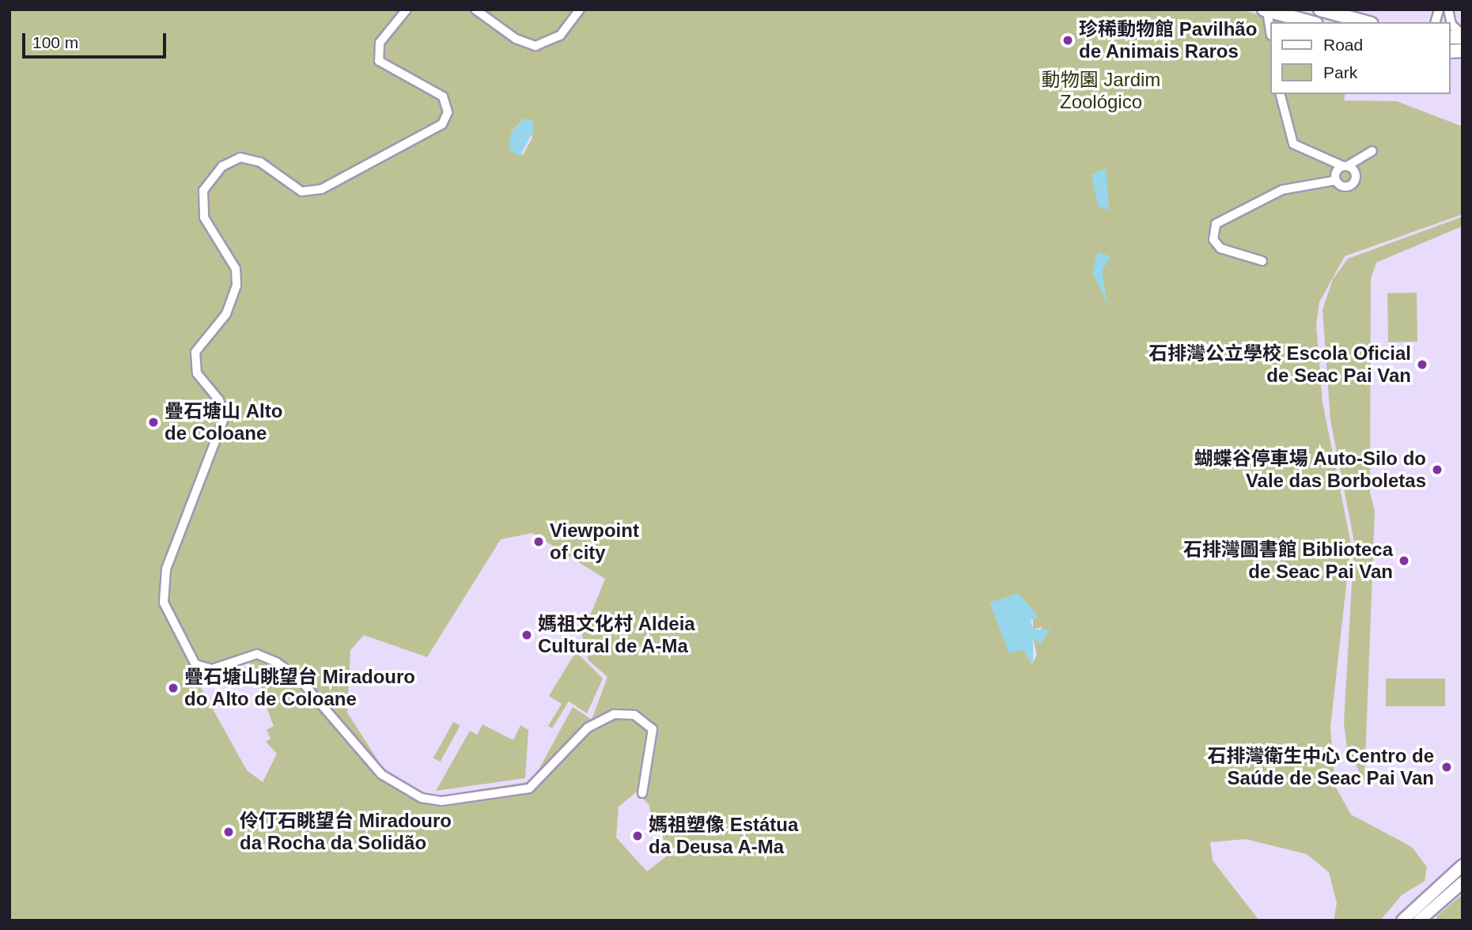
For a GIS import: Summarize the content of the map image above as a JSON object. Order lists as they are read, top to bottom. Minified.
{"parks":["動物園 Jardim Zoológico"],"places":["珍稀動物館 Pavilhão de Animais Raros","石排灣公立學校 Escola Oficial de Seac Pai Van","疊石塘山 Alto de Coloane","蝴蝶谷停車場 Auto-Silo do Vale das Borboletas","Viewpoint of city","石排灣圖書館 Biblioteca de Seac Pai Van","媽祖文化村 Aldeia Cultural de A-Ma","疊石塘山眺望台 Miradouro do Alto de Coloane","石排灣衛生中心 Centro de Saúde de Seac Pai Van","伶仃石眺望台 Miradouro da Rocha da Solidão","媽祖塑像 Estátua da Deusa A-Ma"],"legend":["Road","Park"],"scale_bar":"100 m"}
